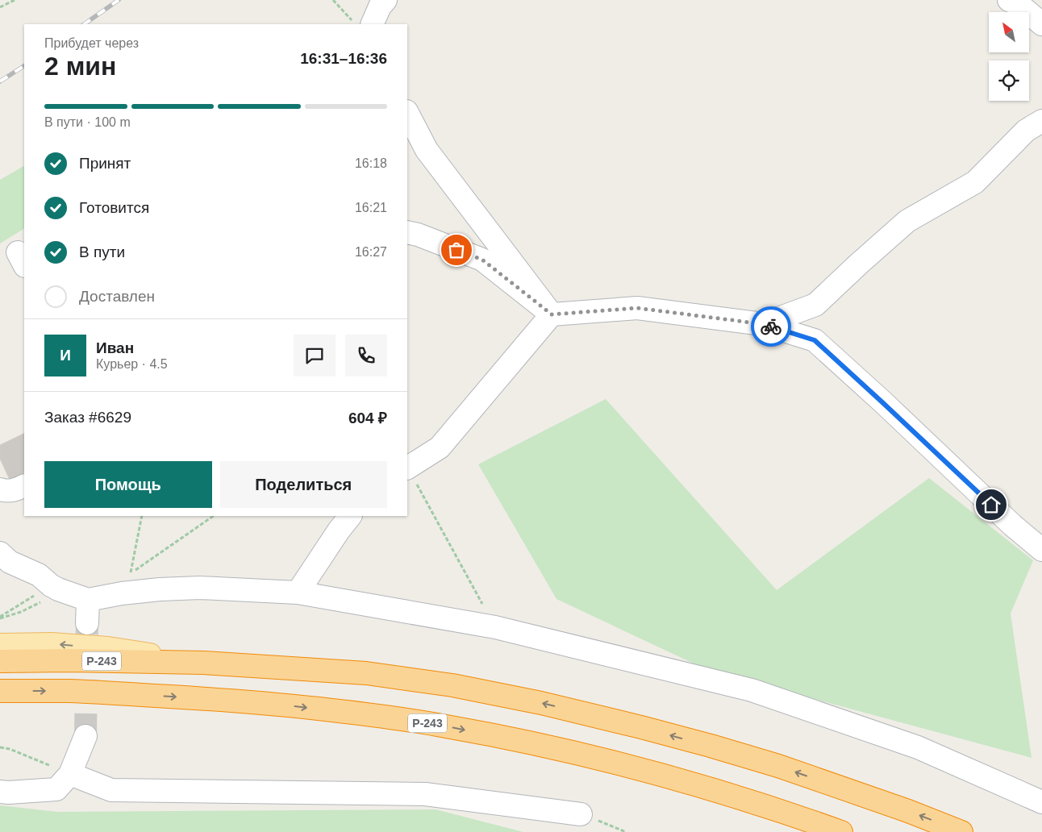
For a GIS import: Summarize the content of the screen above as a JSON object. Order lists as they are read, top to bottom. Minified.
{"streets":{"highway":["Р-243"]},"north":"top left","page":{"heading":["2 мин","Прибудет через","16:31–16:36"],"panel":["Иван","Курьер · 4.5","Заказ #6629","604 ₽"],"bar":"В пути · 100 m","list":[["Принят","16:18"],["Готовится","16:21"],["В пути","16:27"],"Доставлен"],"round":"И","buttons":["Помощь","Поделиться"]}}
